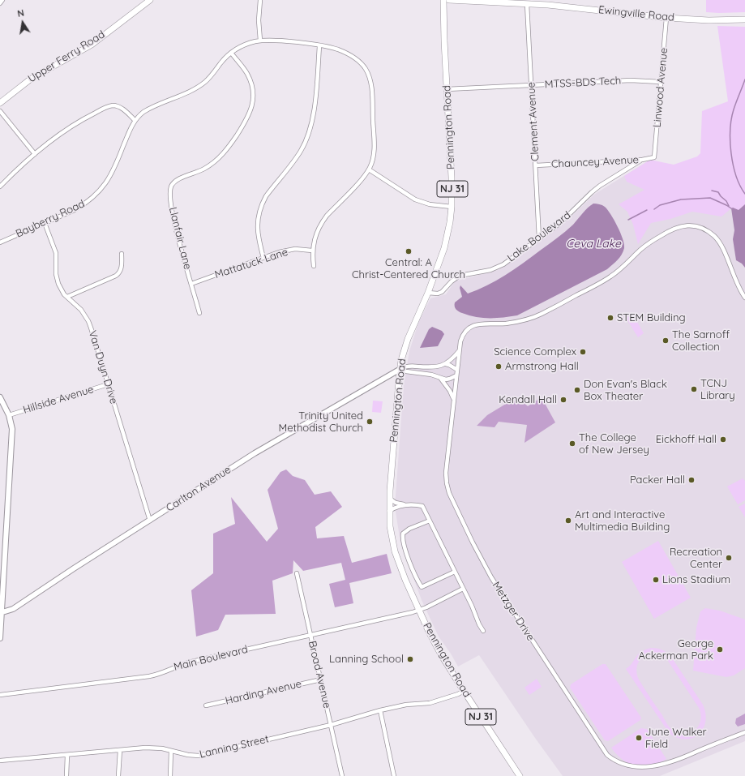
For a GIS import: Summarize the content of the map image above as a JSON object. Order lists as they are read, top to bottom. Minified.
{"streets":{"main road":["Ewingville Road","Upper Ferry Road","Pennington Road","NJ 31"],"street":["MTSS-BDS Tech","Linwood Avenue","Clement Avenue","Chauncey Avenue","Bayberry Road","Lake Boulevard","Llanfair Lane","Mattatuck Lane","Van Duyn Drive","Hillside Avenue","Carlton Avenue","Metzger Drive","Main Boulevard","Broad Avenue","Harding Avenue","Lanning Street"]},"crossings":[["Ewingville Road","Linwood Avenue"],["Ewingville Road","Clement Avenue"],["MTSS-BDS Tech","Linwood Avenue"],["MTSS-BDS Tech","Clement Avenue"],["MTSS-BDS Tech","Pennington Road"],["Linwood Avenue","Chauncey Avenue"],["Clement Avenue","Chauncey Avenue"],["Clement Avenue","Lake Boulevard"],["Pennington Road","Lake Boulevard"],["Pennington Road","Carlton Avenue"],["Pennington Road","Main Boulevard"],["Pennington Road","Lanning Street"],["Chauncey Avenue","Lake Boulevard"],["Bayberry Road","Llanfair Lane"],["Bayberry Road","Mattatuck Lane"],["Bayberry Road","Van Duyn Drive"],["Llanfair Lane","Mattatuck Lane"],["Van Duyn Drive","Hillside Avenue"],["Van Duyn Drive","Carlton Avenue"],["Main Boulevard","Broad Avenue"],["Broad Avenue","Harding Avenue"],["Broad Avenue","Lanning Street"]],"water":["Ceva Lake"],"places":["Central: A Christ-Centered Church","STEM Building","The Sarnoff Collection","Science Complex","Armstrong Hall","TCNJ Library","Don Evan's Black Box Theater","Kendall Hall","Trinity United Methodist Church","Eickhoff Hall","The College of New Jersey","Packer Hall","Art and Interactive Multimedia Building","Recreation Center","Lions Stadium","George Ackerman Park","Lanning School","June Walker Field"],"north":"top"}
